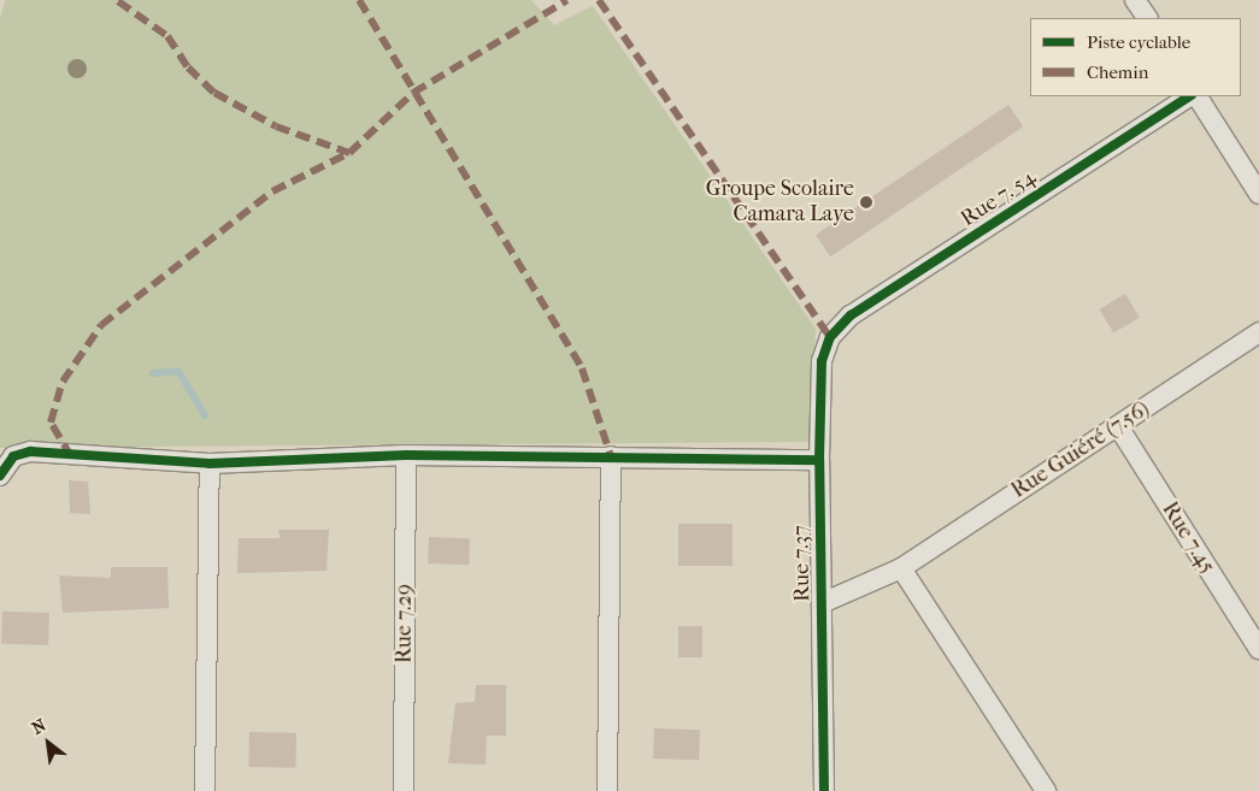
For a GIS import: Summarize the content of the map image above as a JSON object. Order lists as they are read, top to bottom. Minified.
{"streets":{"street":["Rue 7. 54","Rue Guiéré (7.56)","Rue 7.45","Rue 7.37","Rue 7.29"]},"crossings":[["Rue 7. 54","Rue 7.37"],["Rue Guiéré (7.56)","Rue 7.45"],["Rue Guiéré (7.56)","Rue 7.37"]],"places":["Groupe Scolaire Camara Laye"],"legend":["Piste cyclable","Chemin"],"north":"top left"}
